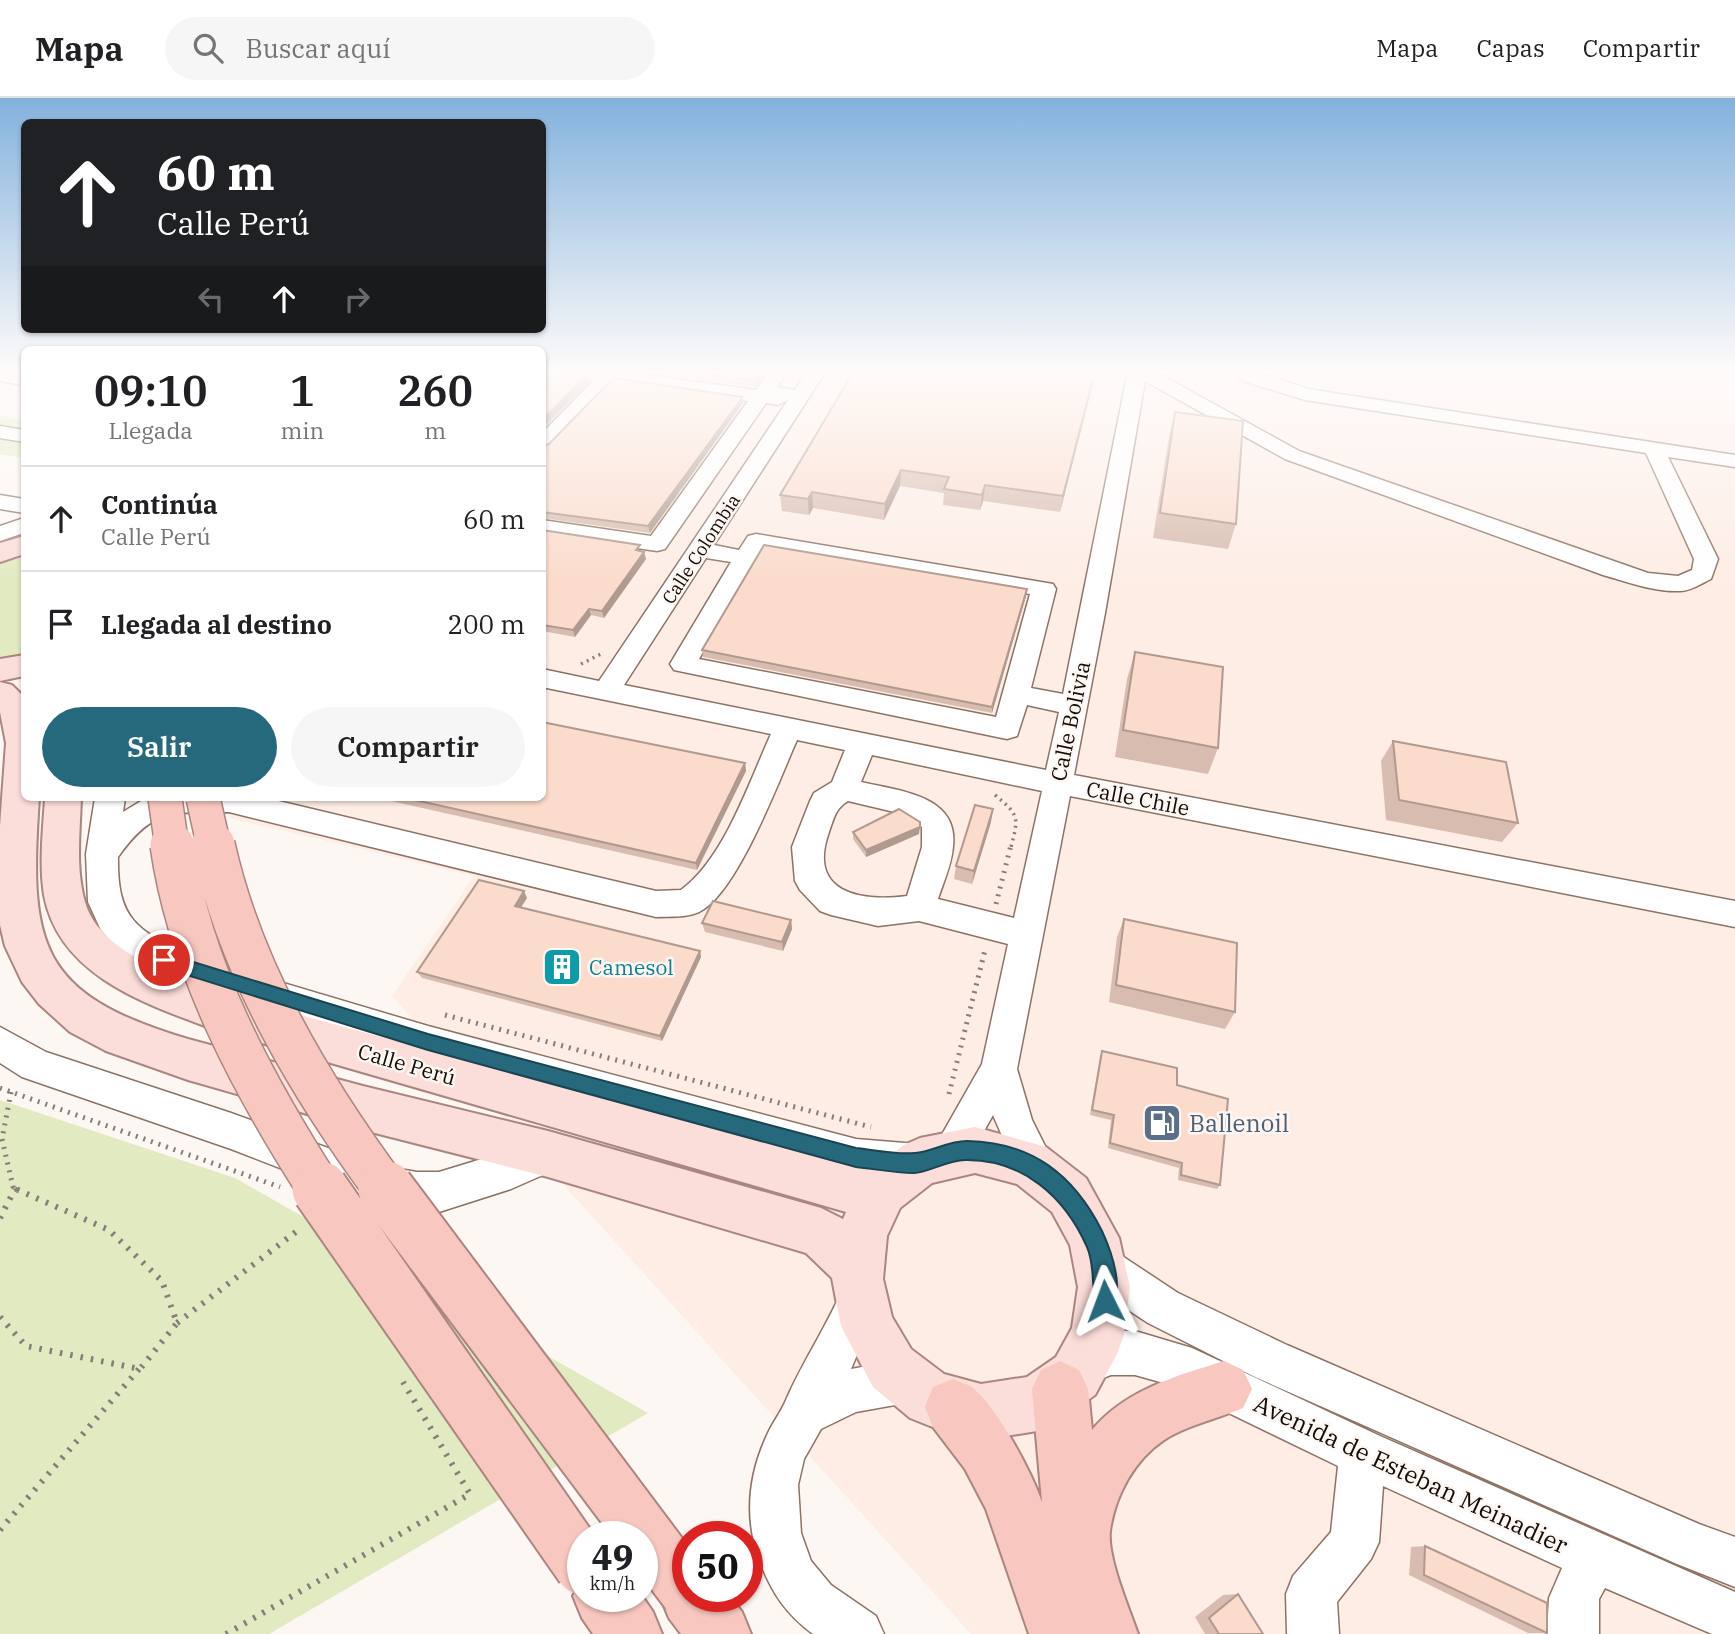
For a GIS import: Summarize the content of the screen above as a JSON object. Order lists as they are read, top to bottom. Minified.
{"streets":{"main road":["Calle Perú"],"street":["Calle Colombia","Calle Bolivia","Calle Chile","Avenida de Esteban Meinadier"]},"crossings":[["Calle Colombia","Calle Chile"],["Calle Bolivia","Calle Chile"],["Calle Bolivia","Calle Perú"]],"places":{"building":["Camesol"],"fuel station":["Ballenoil"]},"page":{"header":"Mapa","search":"Buscar aquí","nav":["Mapa","Capas","Compartir"],"turn":["60 m","Calle Perú"],"eta":["09:10","Llegada","1","min","260","m"],"list":[{"name":"Continúa","note":"Calle Perú","value":"60 m"},{"name":"Llegada al destino","value":"200 m"}],"buttons":["Salir","Compartir"],"speed":"49 km/h","limit":"50"}}
